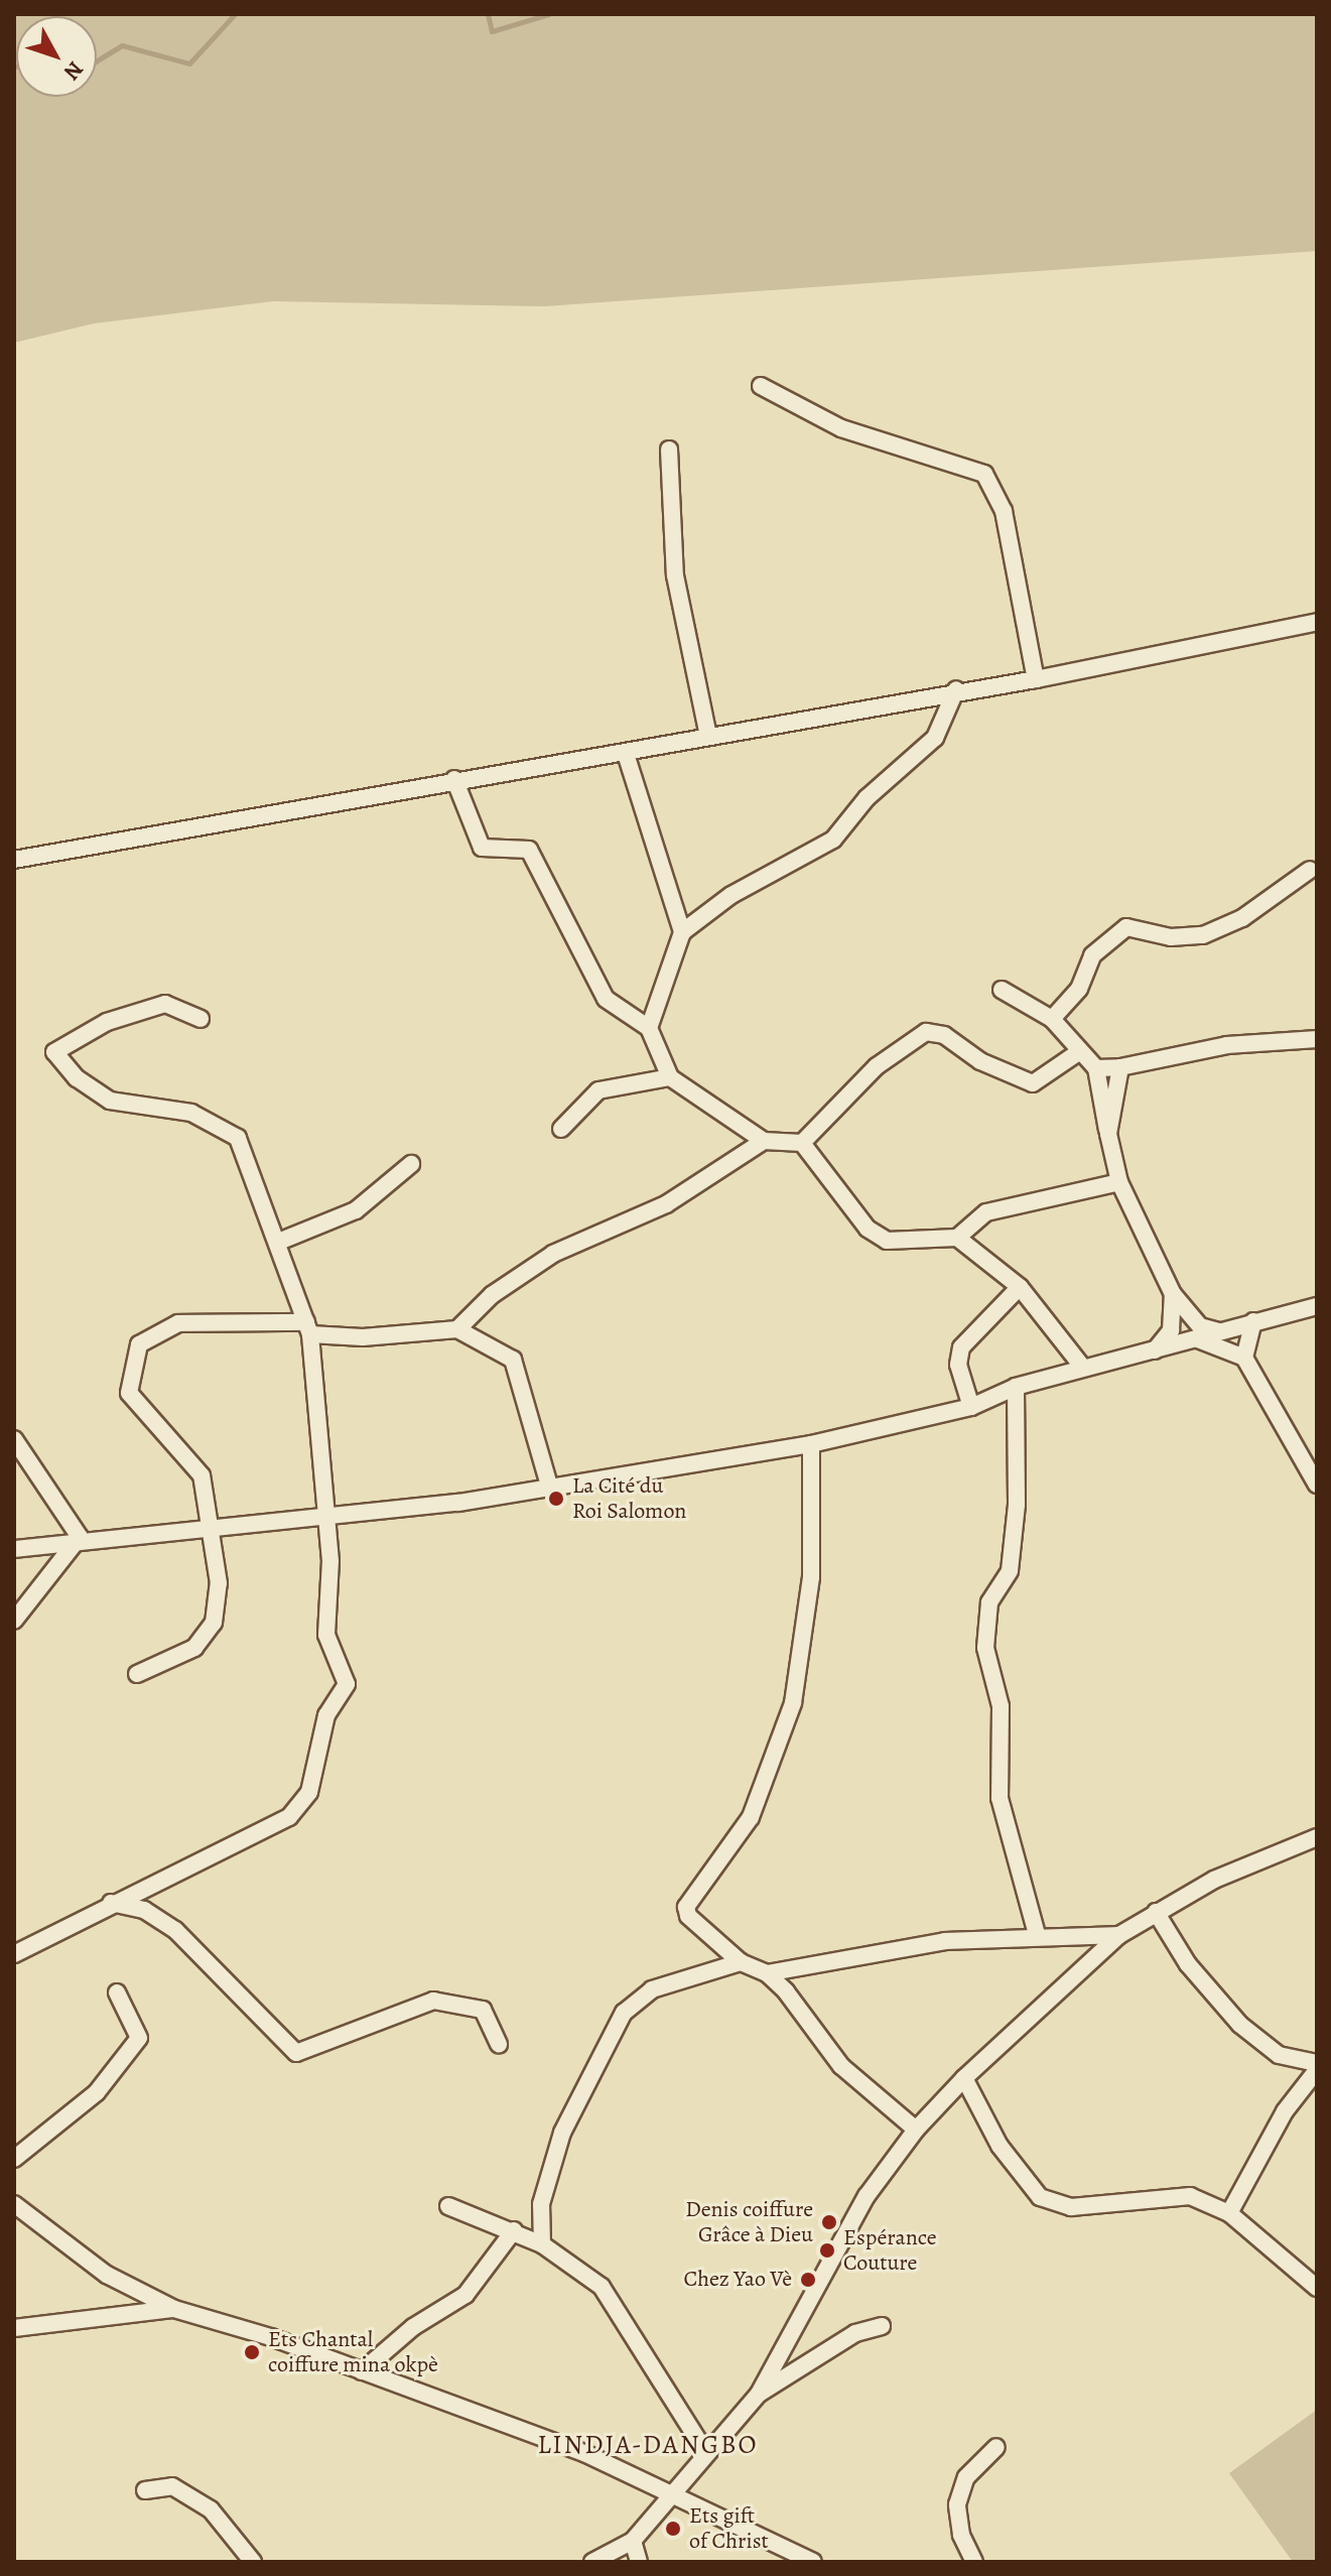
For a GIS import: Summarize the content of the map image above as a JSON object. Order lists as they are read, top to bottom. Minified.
{"districts":["LINDJA-DANGBO"],"places":["La Cité du Roi Salomon","Denis coiffure Grâce à Dieu","Espérance Couture","Chez Yao Vè","Ets Chantal coiffure mina okpè","Ets gift of Christ"],"north":"bottom right"}
